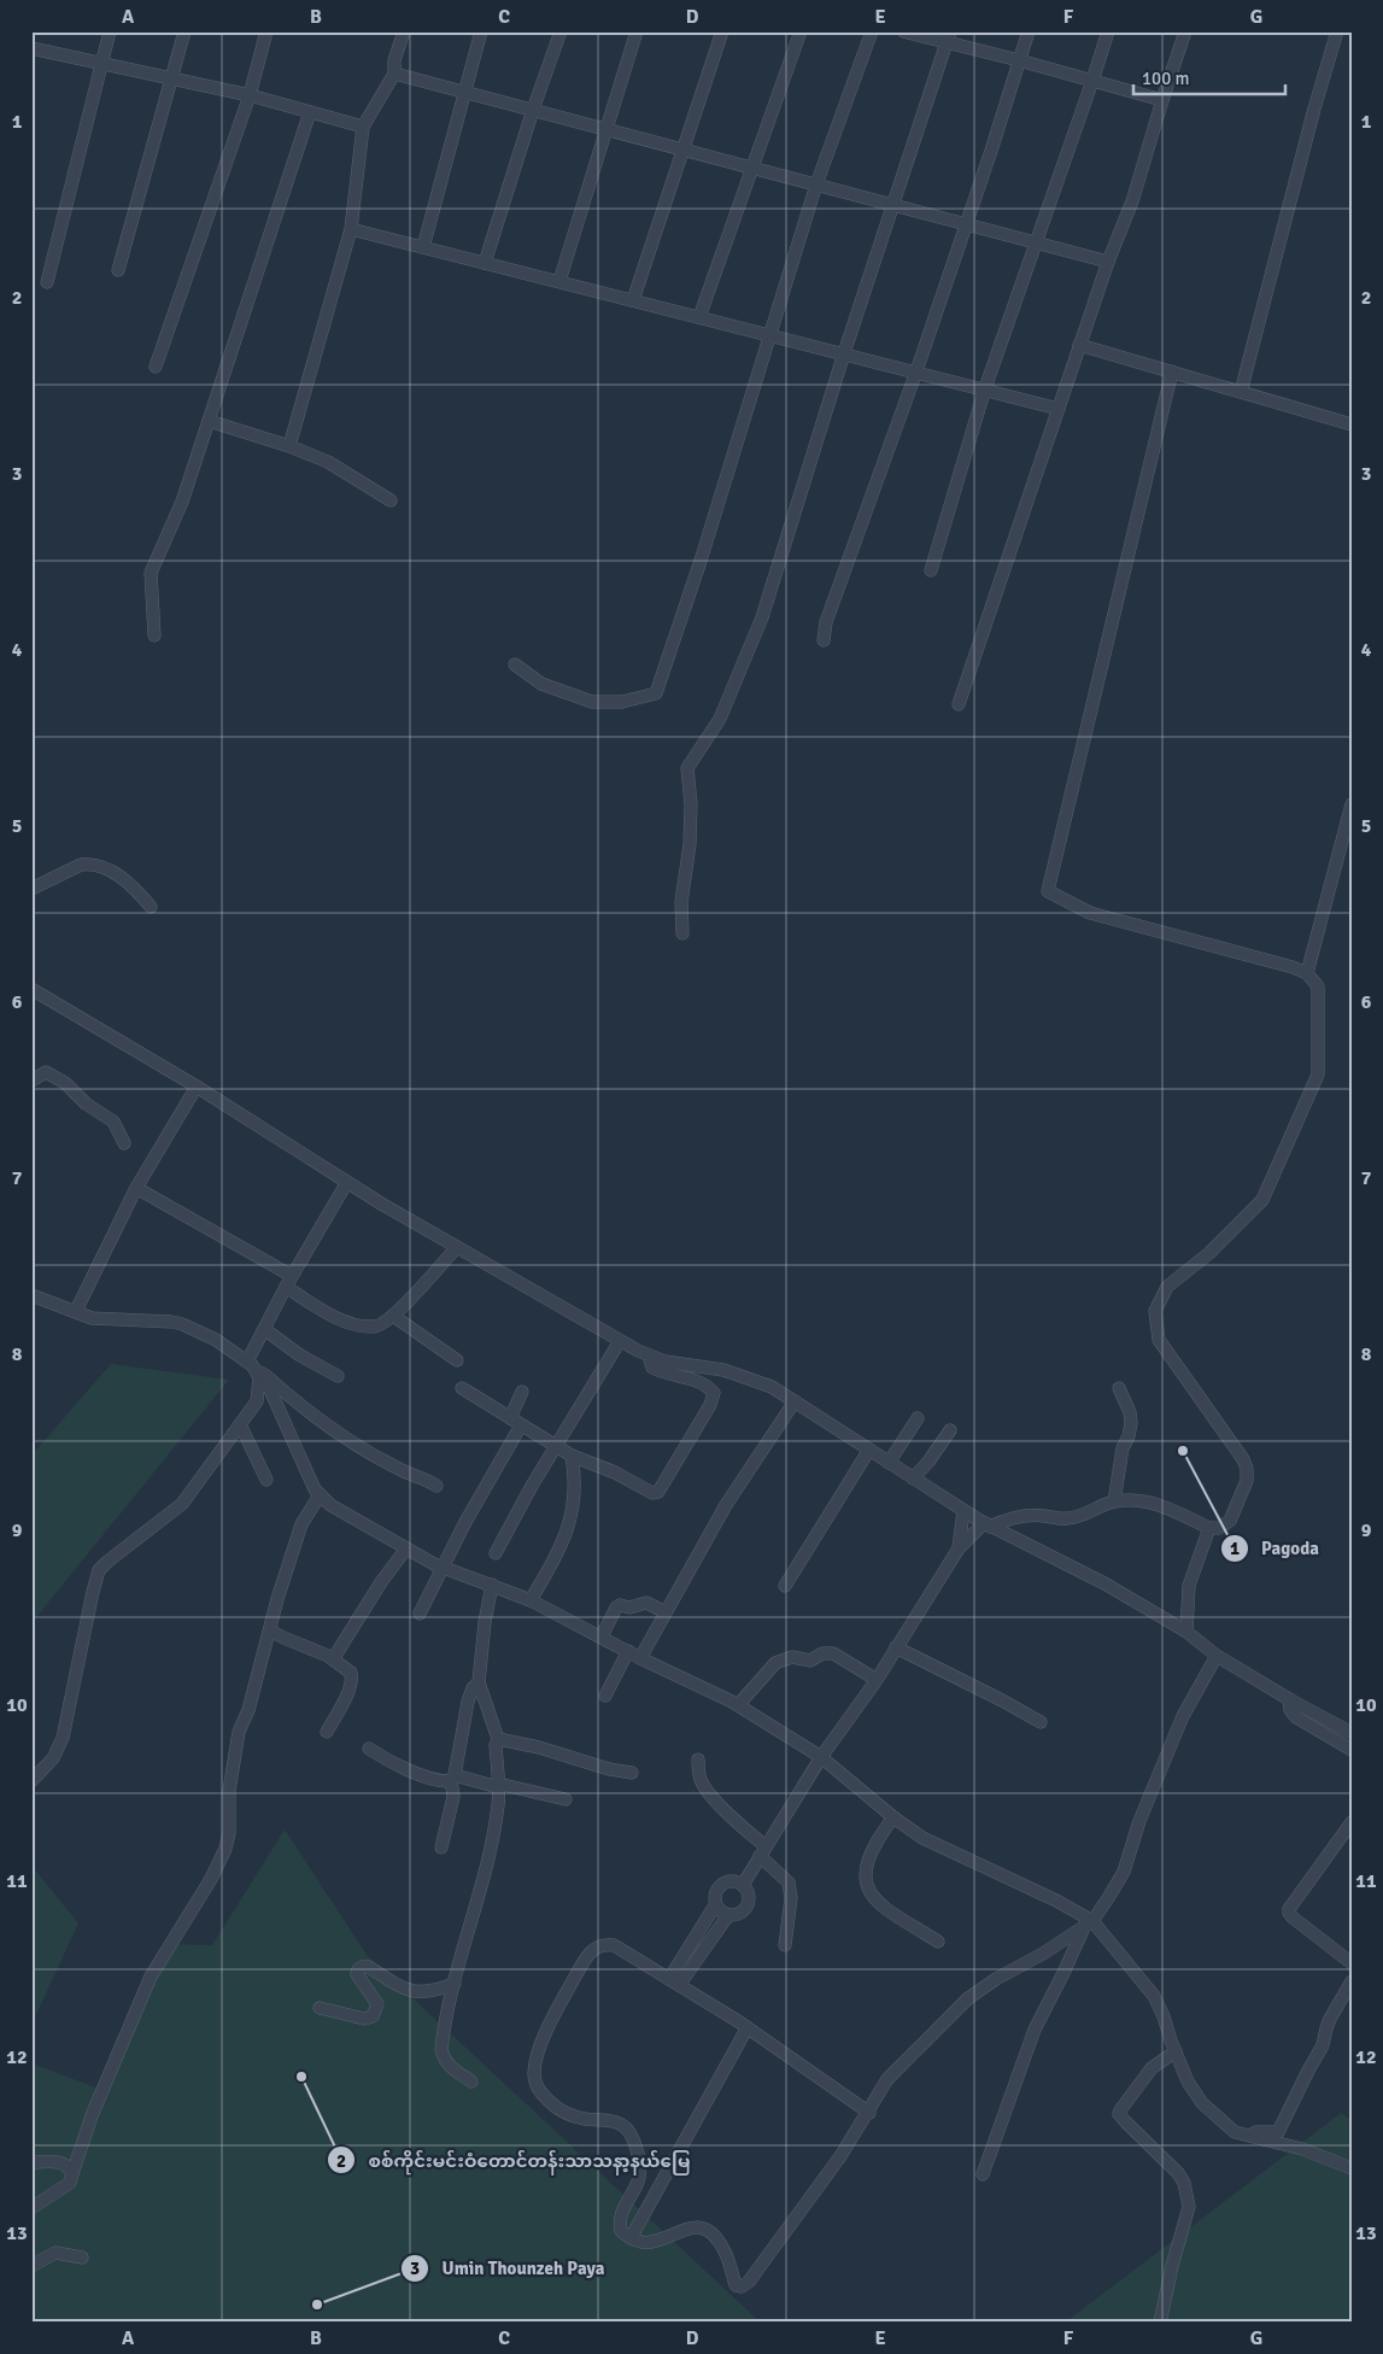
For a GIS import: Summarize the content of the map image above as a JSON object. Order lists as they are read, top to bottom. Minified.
{"places":["Pagoda","စစ်ကိုင်းမင်းဝံတောင်တန်းသာသနာ့နယ်မြေ","Umin Thounzeh Paya"],"scale_bar":"100 m","grid":{"columns":["A","B","C","D","E","F","G"],"rows":["1","2","3","4","5","6","7","8","9","10","11","12","13"]}}
